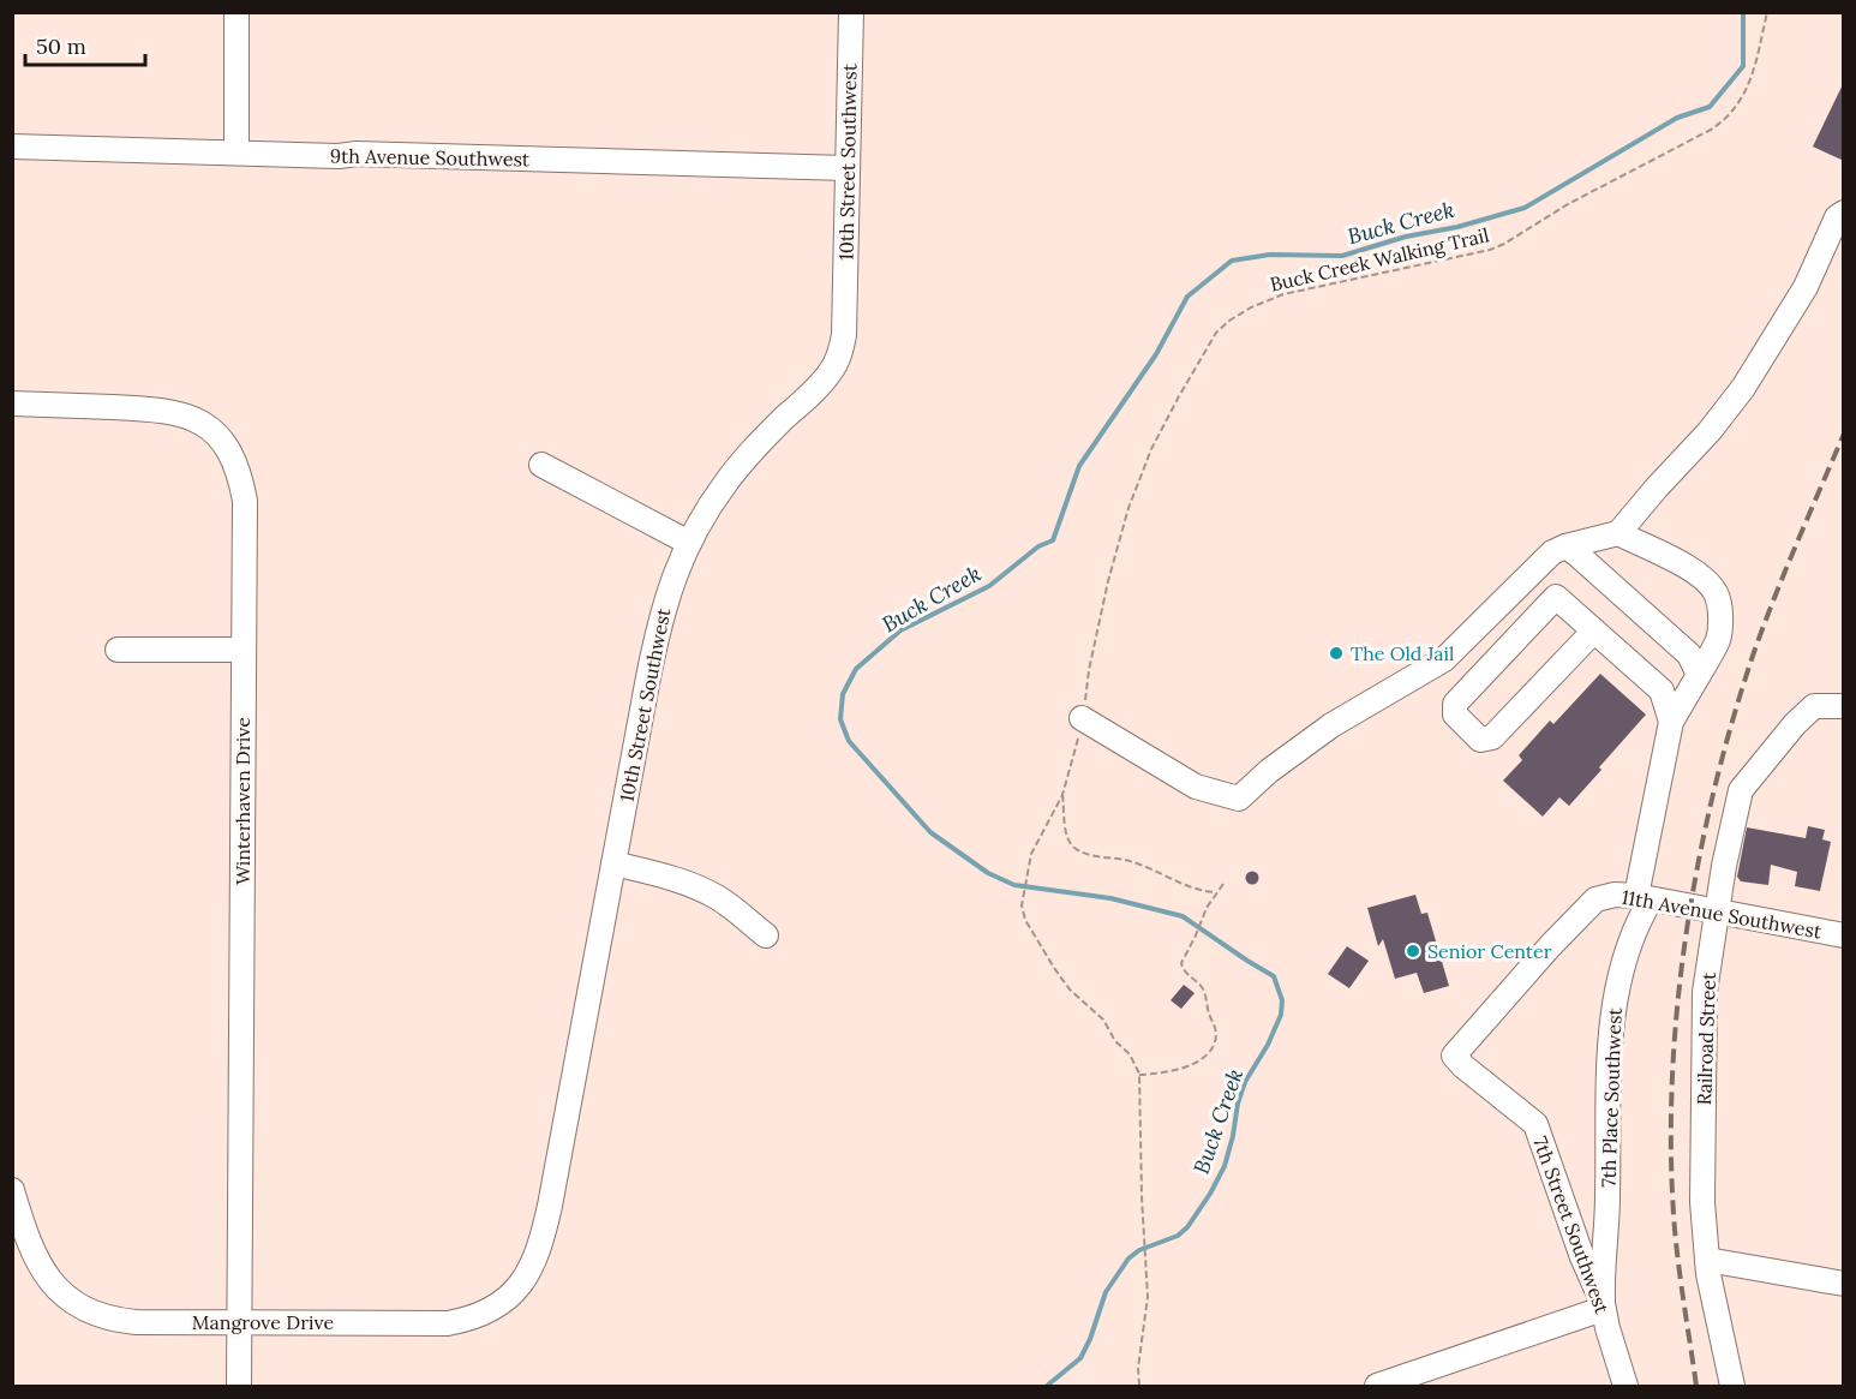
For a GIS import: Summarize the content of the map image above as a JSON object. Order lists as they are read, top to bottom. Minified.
{"streets":{"street":["9th Avenue Southwest","10th Street Southwest","Winterhaven Drive","11th Avenue Southwest","Railroad Street","7th Place Southwest","7th Street Southwest","Mangrove Drive"],"path":["Buck Creek Walking Trail"]},"crossings":[["9th Avenue Southwest","10th Street Southwest"],["10th Street Southwest","Mangrove Drive"],["Winterhaven Drive","Mangrove Drive"],["11th Avenue Southwest","Railroad Street"],["11th Avenue Southwest","7th Place Southwest"],["11th Avenue Southwest","7th Street Southwest"],["7th Place Southwest","7th Street Southwest"]],"water":["Buck Creek"],"places":["The Old Jail","Senior Center"],"scale_bar":"50 m"}
